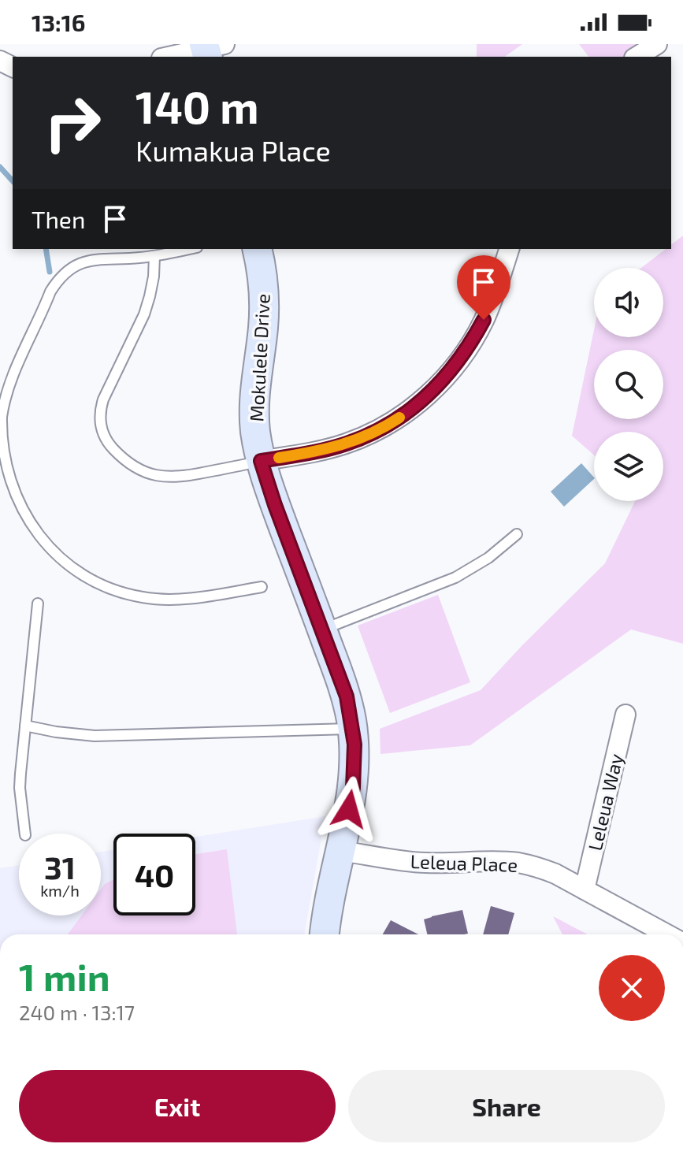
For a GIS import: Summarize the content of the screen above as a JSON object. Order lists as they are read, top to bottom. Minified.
{"streets":{"street":["Mokulele Drive","Leleua Way","Leleua Place"]},"crossings":[["Mokulele Drive","Leleua Place"],["Leleua Way","Leleua Place"]],"page":{"status":"13:16","turn":["140 m","Kumakua Place"],"then":"Then","speed":"31 km/h","limit":"40","heading":["1 min","240 m · 13:17"],"buttons":["Exit","Share"]}}
